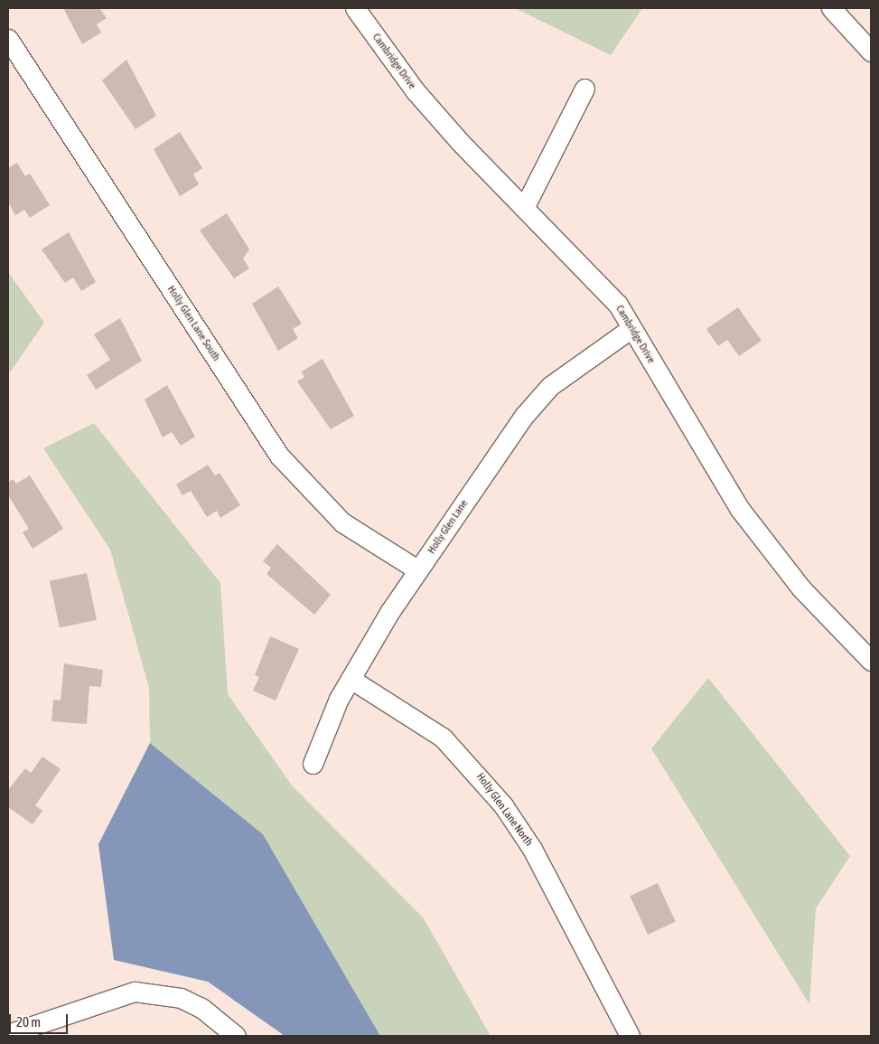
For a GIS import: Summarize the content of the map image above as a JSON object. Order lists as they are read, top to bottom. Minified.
{"streets":{"street":["Cambridge Drive","Holly Glen Lane South","Holly Glen Lane","Holly Glen Lane North"]},"crossings":[["Cambridge Drive","Holly Glen Lane"],["Holly Glen Lane South","Holly Glen Lane"],["Holly Glen Lane","Holly Glen Lane North"]],"scale_bar":"20 m"}
